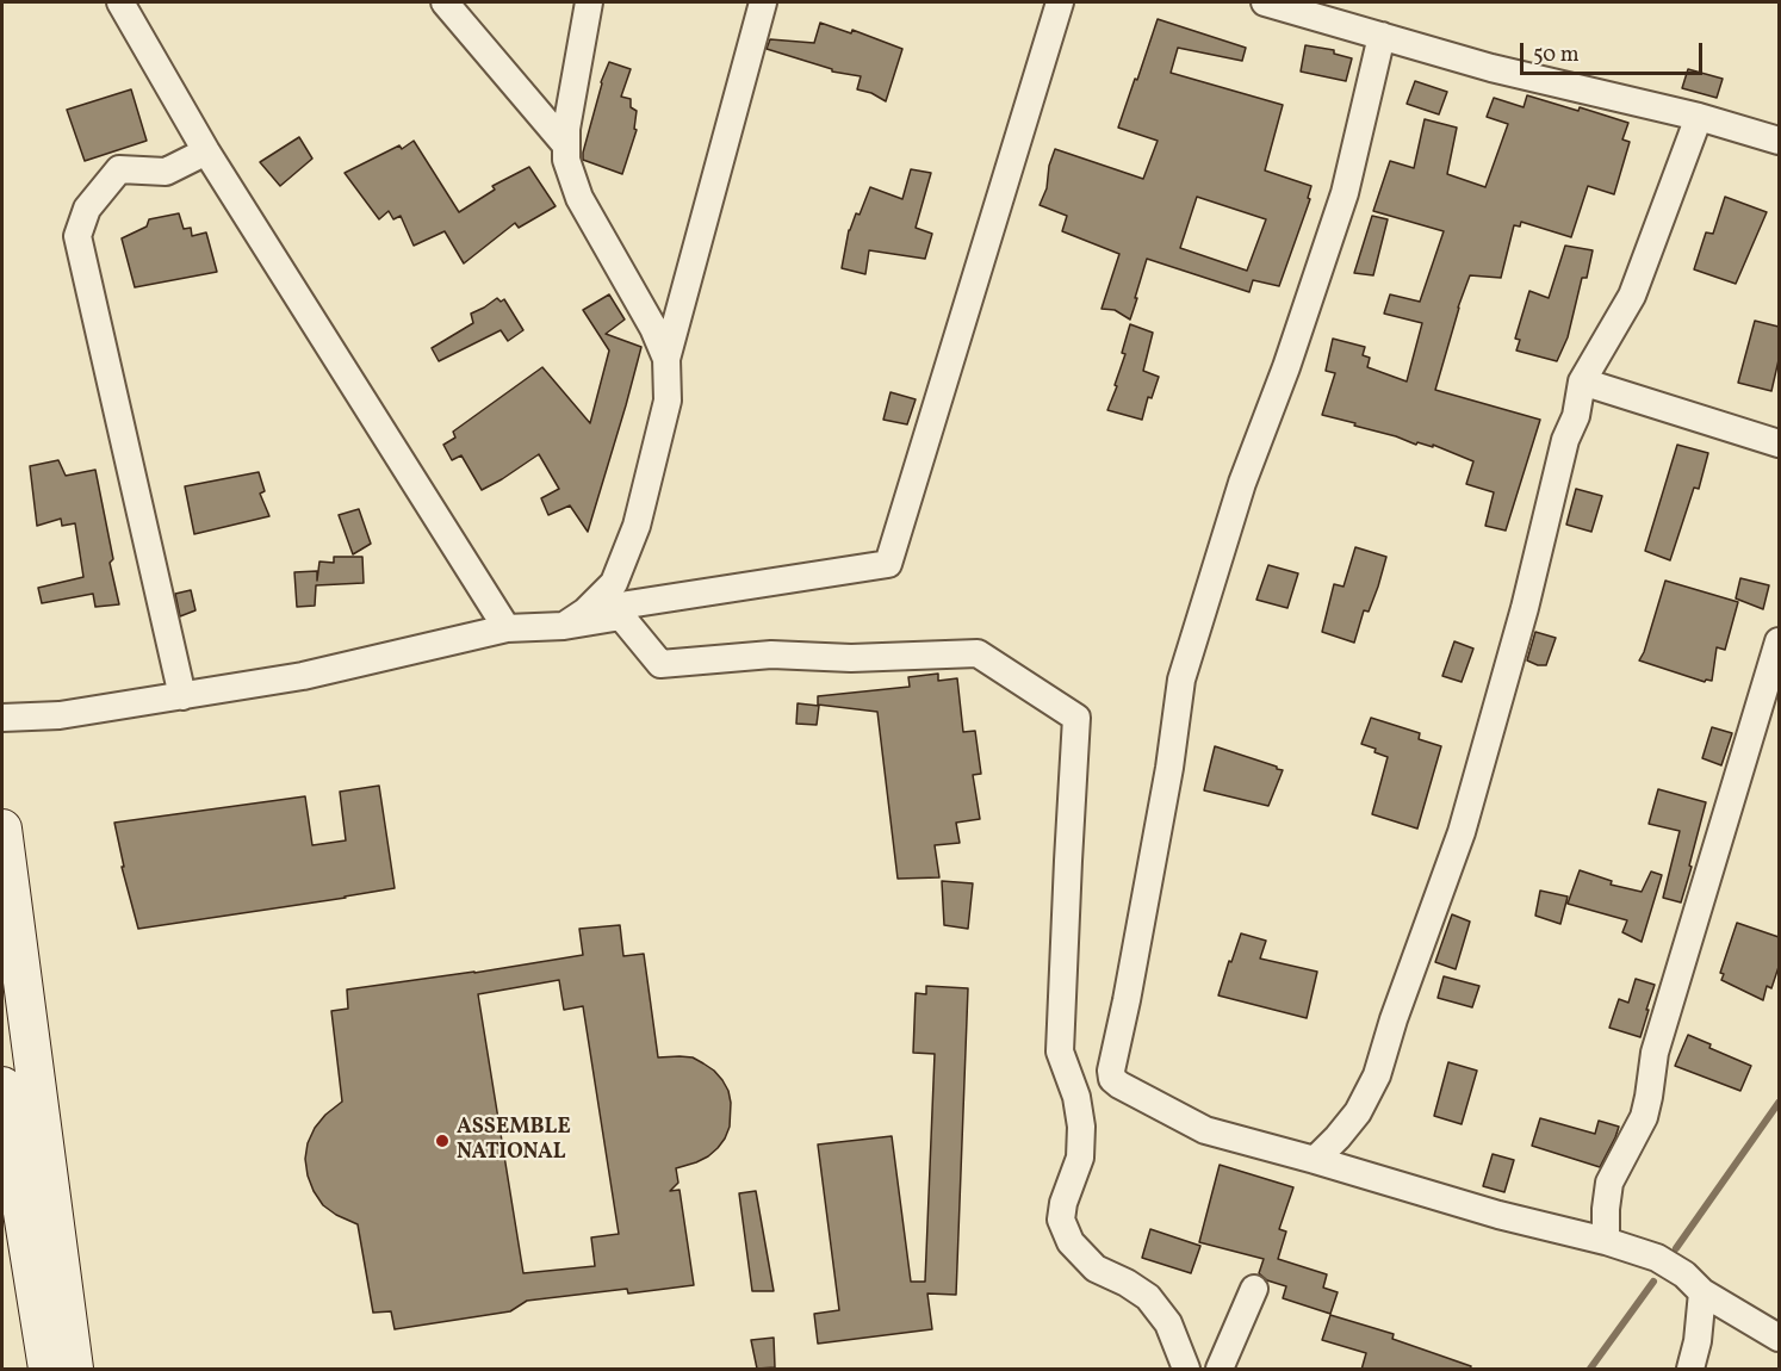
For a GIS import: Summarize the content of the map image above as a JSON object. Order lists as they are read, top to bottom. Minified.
{"places":["ASSEMBLE NATIONAL"],"scale_bar":"50 m"}
